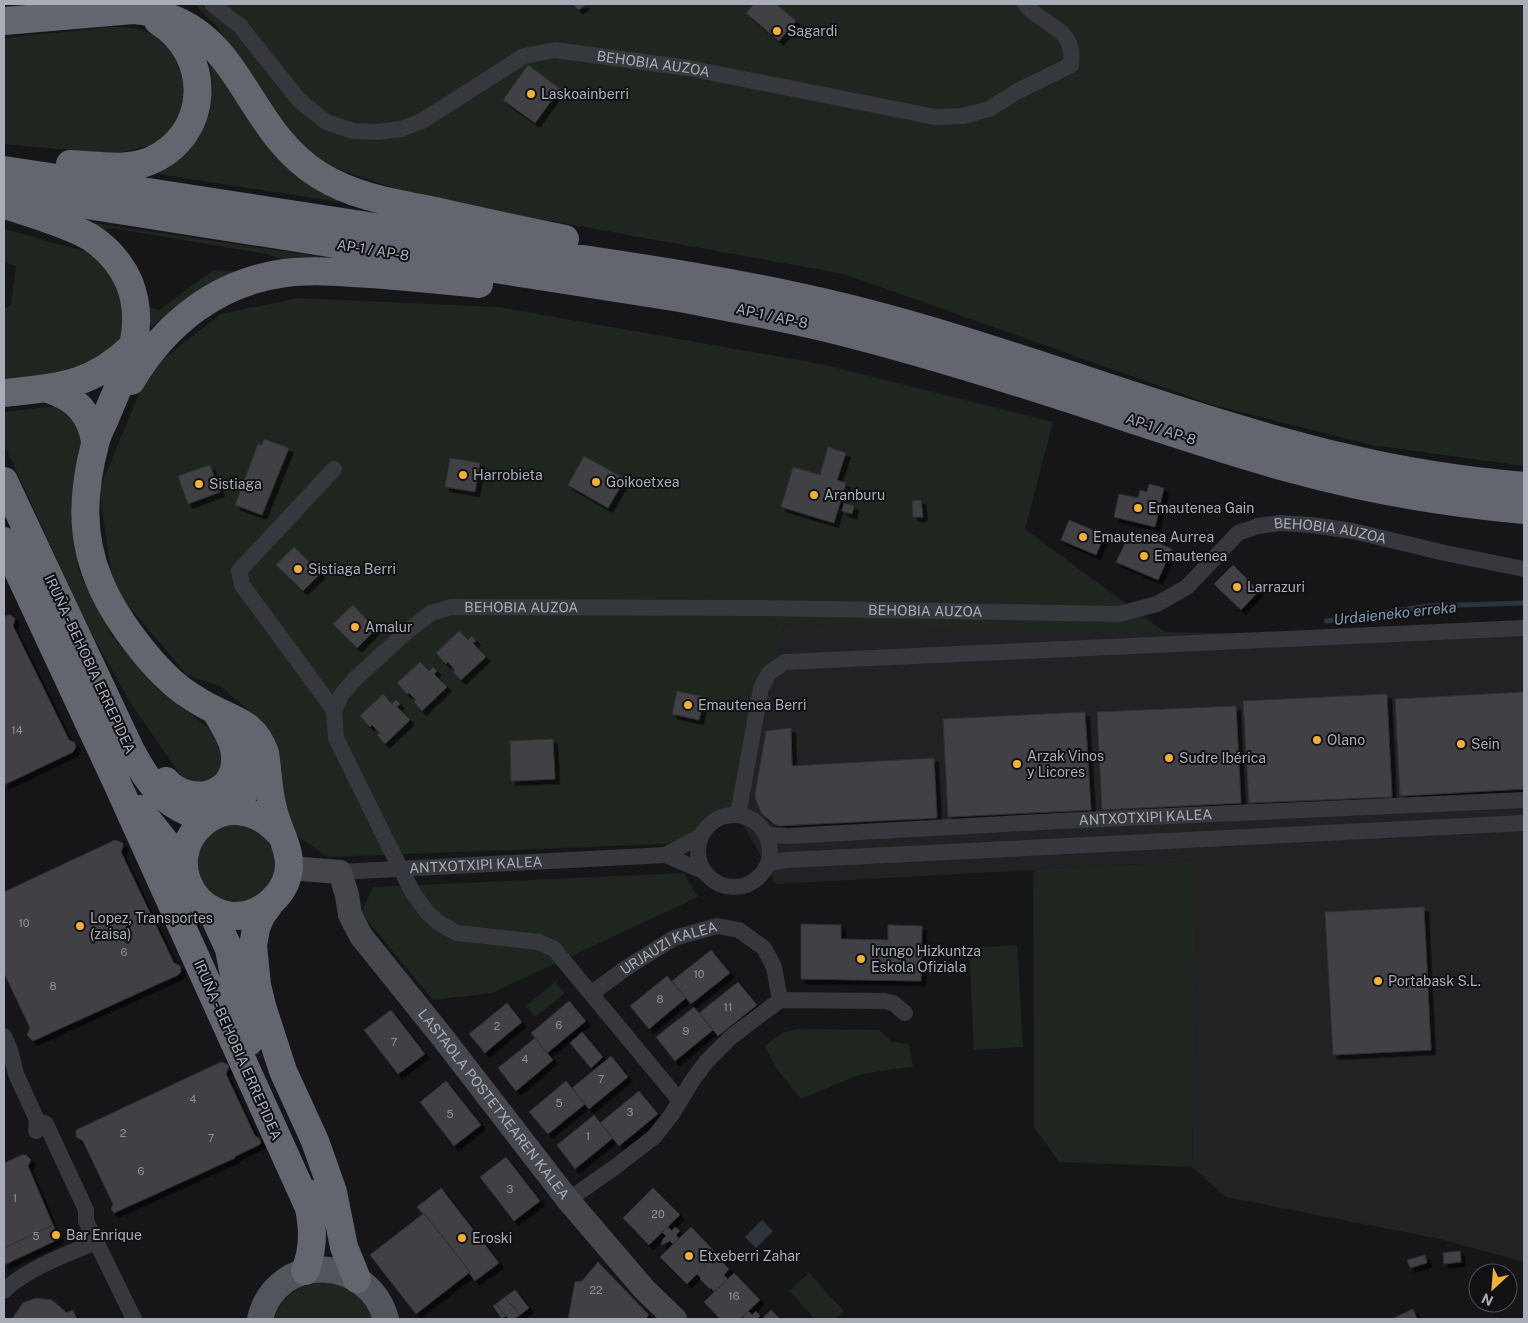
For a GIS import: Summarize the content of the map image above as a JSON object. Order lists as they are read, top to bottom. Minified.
{"streets":{"highway":["AP-1 / AP-8","IRUÑA - BEHOBIA ERREPIDEA"],"street":["BEHOBIA AUZOA","ANTXOTXIPI KALEA","URJAUZI KALEA","LASTAOLA POSTETXEAREN KALEA"]},"crossings":[["IRUÑA - BEHOBIA ERREPIDEA","ANTXOTXIPI KALEA"],["ANTXOTXIPI KALEA","LASTAOLA POSTETXEAREN KALEA"]],"water":["Urdaieneko erreka"],"places":["Sagardi","Laskoainberri","Harrobieta","Goikoetxea","Sistiaga","Aranburu","Emautenea Gain","Emautenea Aurrea","Emautenea","Sistiaga Berri","Larrazuri","Amalur","Emautenea Berri","Olano","Sein","Sudre Ibérica","Arzak Vinos y Licores","Lopez, Transportes (zaisa)","Irungo Hizkuntza Eskola Ofiziala","Portabask S.L.","Bar Enrique","Eroski","Etxeberri Zahar"],"house_numbers":["14","10","6","10","8","8","11","6","2","9","7","4","7","4","5","3","5","2","1","7","6","3","1","20","5","22","16"],"north":"bottom left"}
